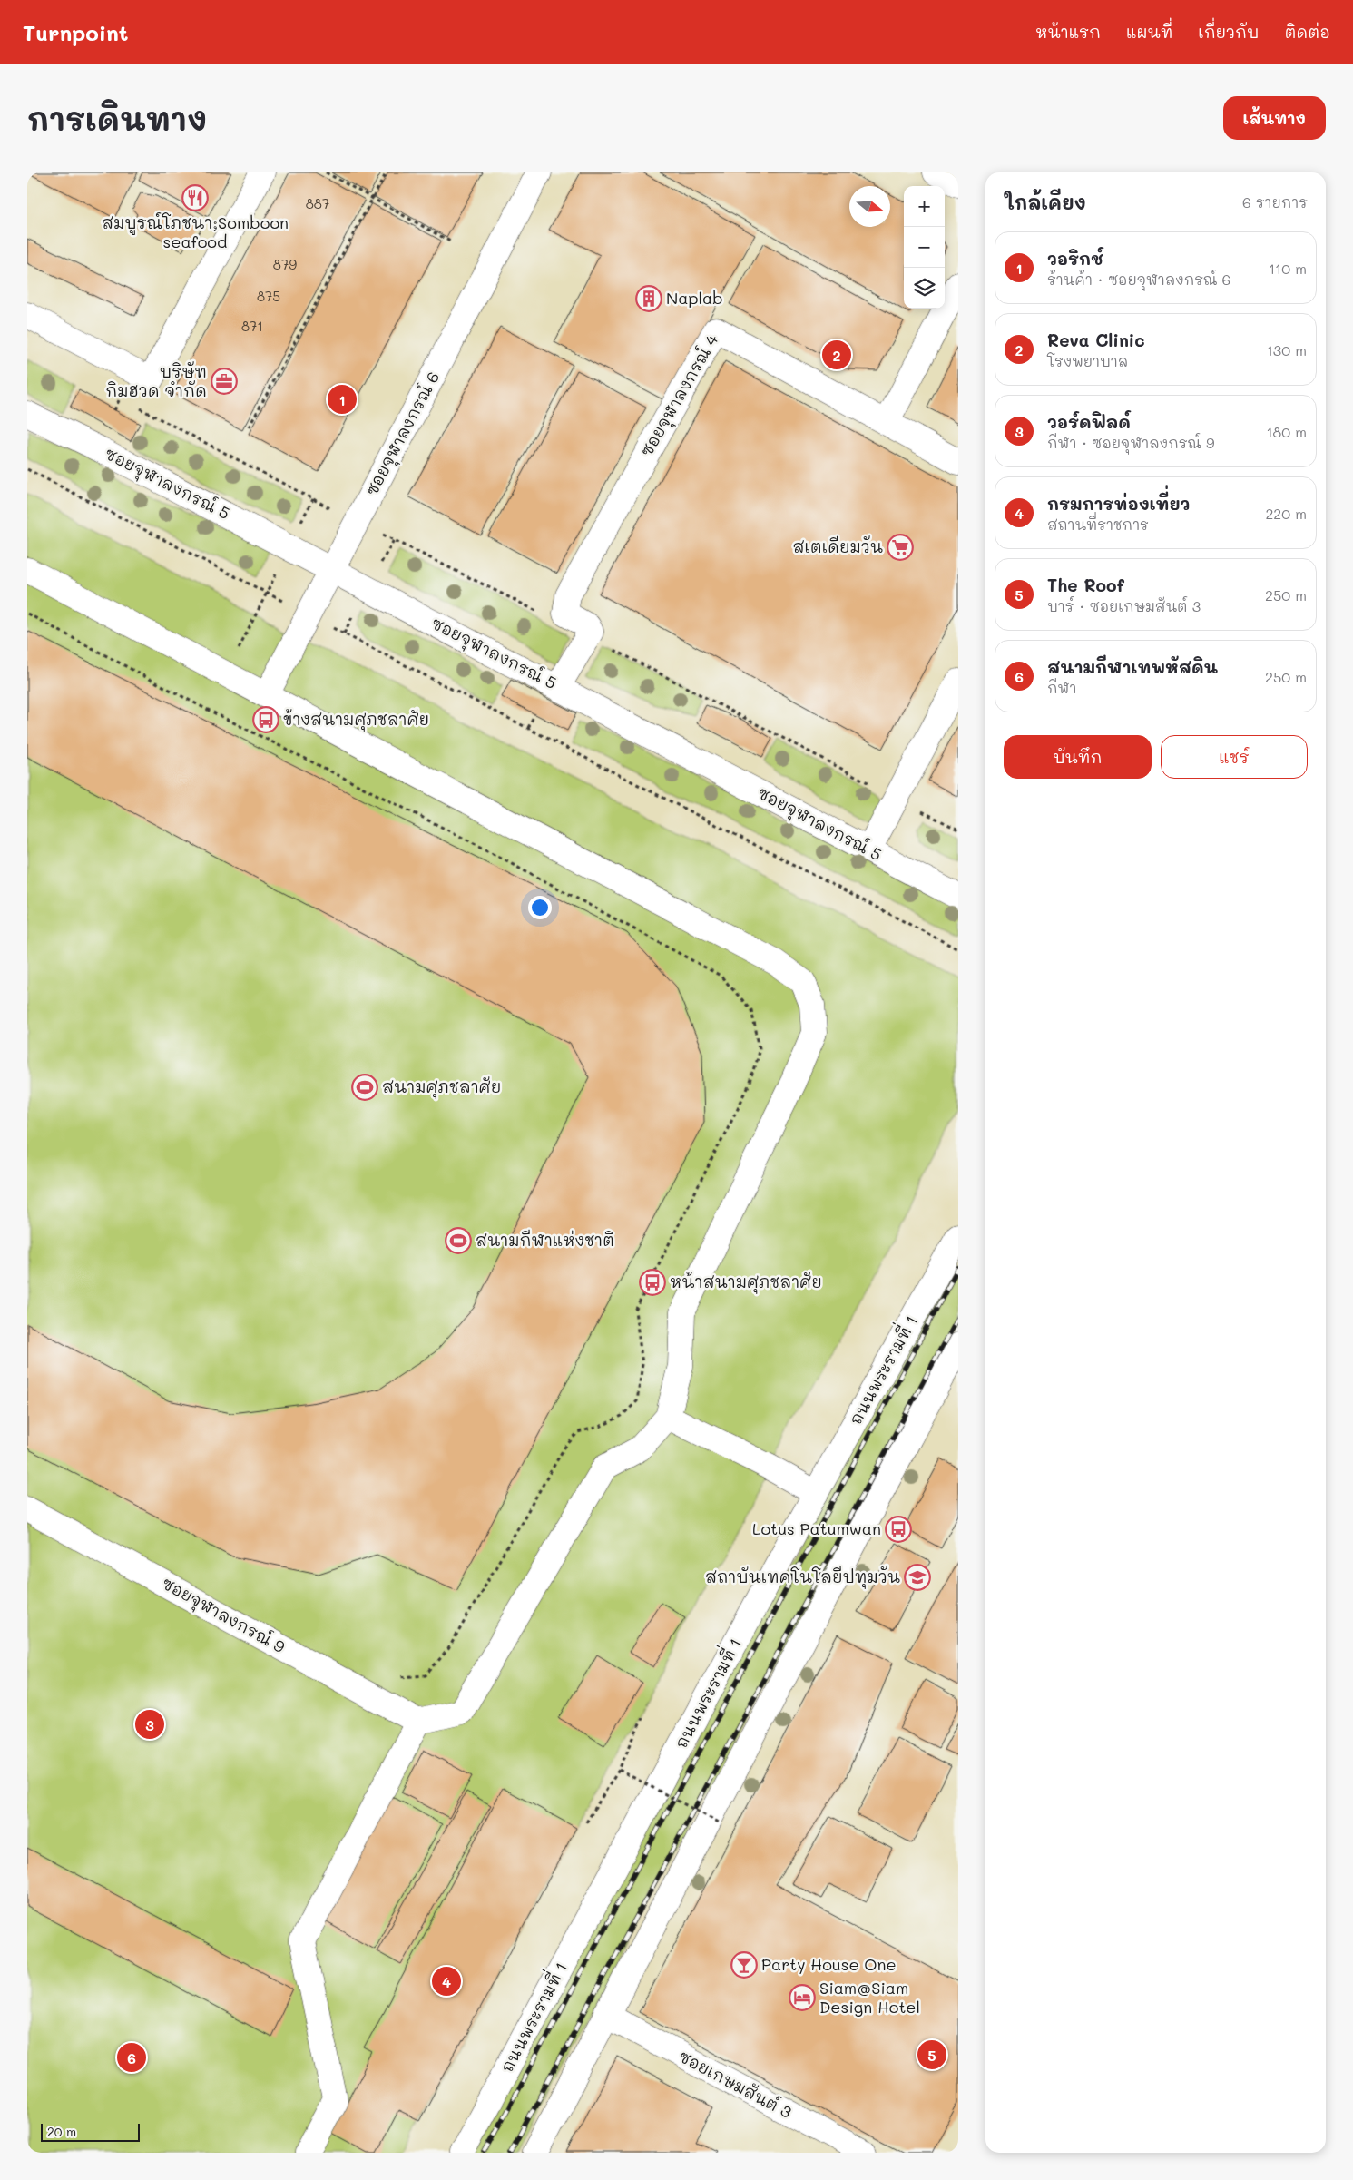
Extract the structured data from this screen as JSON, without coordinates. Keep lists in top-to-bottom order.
{
  "streets": {
    "street": [
      "ซอยจุฬาลงกรณ์ 4",
      "ซอยจุฬาลงกรณ์ 6",
      "ซอยจุฬาลงกรณ์ 5",
      "ถนนพระรามที่ 1",
      "ซอยจุฬาลงกรณ์ 9",
      "ซอยเกษมสันต์ 3"
    ]
  },
  "crossings": [
    ["ซอยจุฬาลงกรณ์ 6", "ซอยจุฬาลงกรณ์ 5"]
  ],
  "places": {
    "restaurant": ["สมบูรณ์โภชนา;Somboon seafood"],
    "building": ["Naplab"],
    "office": ["บริษัท กิมฮวด จำกัด"],
    "supermarket": ["สเตเดียมวัน"],
    "bus stop": ["ข้างสนามศุภชลาศัย", "หน้าสนามศุภชลาศัย", "Lotus Patumwan"],
    "sports": ["สนามศุภชลาศัย", "สนามกีฬาแห่งชาติ"],
    "school or university": ["สถาบันเทคโนโลยีปทุมวัน"],
    "bar": ["Party House One"],
    "hotel": ["Siam@Siam Design Hotel"]
  },
  "house_numbers": [
    "887",
    "879",
    "875",
    "871"
  ],
  "scale_bar": "20 m",
  "north": "right",
  "page": {
    "header": "Turnpoint",
    "nav": [
      "หน้าแรก",
      "แผนที่",
      "เกี่ยวกับ",
      "ติดต่อ"
    ],
    "buttons": [
      "เส้นทาง",
      ["บันทึก", "แชร์"]
    ],
    "title": "การเดินทาง",
    "heading": ["ใกล้เคียง", "6 รายการ"],
    "map_buttons": ["+", "−"],
    "list": [
      {
        "mark": "1",
        "name": "วอริกช์",
        "note": "ร้านค้า · ซอยจุฬาลงกรณ์ 6",
        "value": "110 m"
      },
      {
        "mark": "2",
        "name": "Reva Clinic",
        "note": "โรงพยาบาล",
        "value": "130 m"
      },
      {
        "mark": "3",
        "name": "วอร์ดฟิลด์",
        "note": "กีฬา · ซอยจุฬาลงกรณ์ 9",
        "value": "180 m"
      },
      {
        "mark": "4",
        "name": "กรมการท่องเที่ยว",
        "note": "สถานที่ราชการ",
        "value": "220 m"
      },
      {
        "mark": "5",
        "name": "The Roof",
        "note": "บาร์ · ซอยเกษมสันต์ 3",
        "value": "250 m"
      },
      {
        "mark": "6",
        "name": "สนามกีฬาเทพหัสดิน",
        "note": "กีฬา",
        "value": "250 m"
      }
    ],
    "pins": [
      "2",
      "1",
      "3",
      "4",
      "5",
      "6"
    ],
    "scale": "20 m"
  }
}
